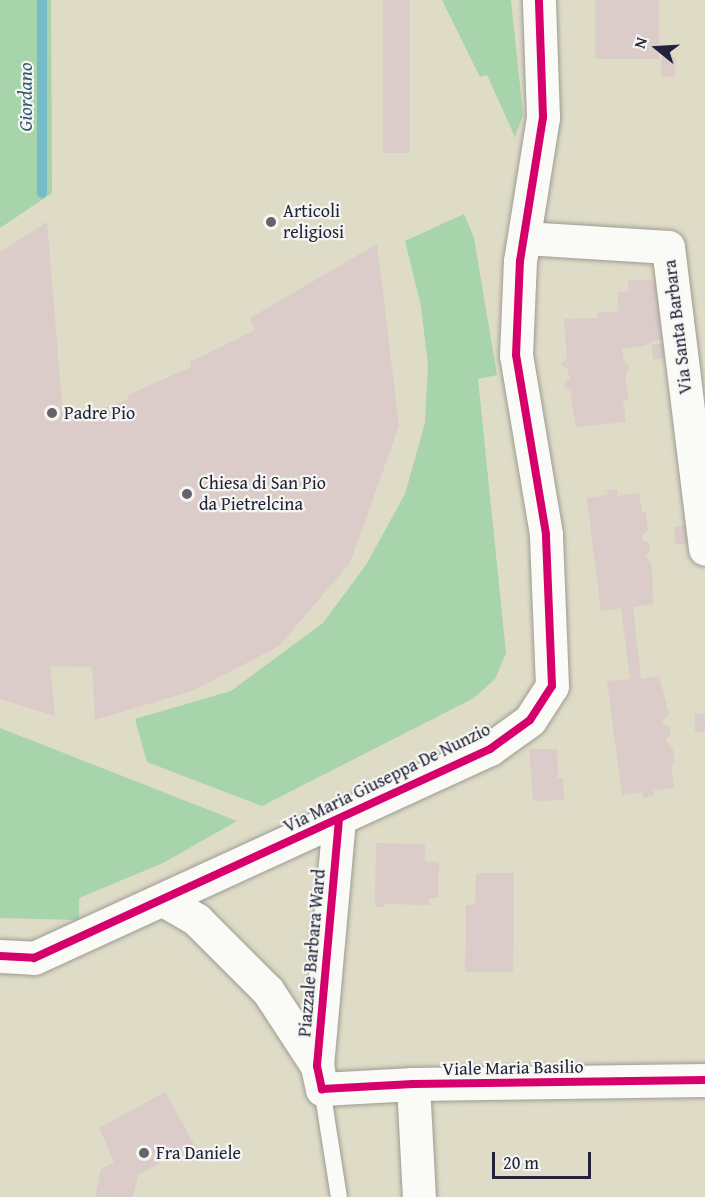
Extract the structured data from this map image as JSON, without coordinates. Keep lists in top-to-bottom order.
{
  "streets": {
    "street": [
      "Via Santa Barbara",
      "Via Maria Giuseppa De Nunzio",
      "Piazzale Barbara Ward",
      "Viale Maria Basilio"
    ]
  },
  "crossings": [
    ["Via Santa Barbara", "Via Maria Giuseppa De Nunzio"],
    ["Via Maria Giuseppa De Nunzio", "Piazzale Barbara Ward"],
    ["Piazzale Barbara Ward", "Viale Maria Basilio"]
  ],
  "water": ["Giordano"],
  "places": [
    "Articoli religiosi",
    "Padre Pio",
    "Chiesa di San Pio da Pietrelcina",
    "Fra Daniele"
  ],
  "scale_bar": "20 m",
  "north": "left"
}
